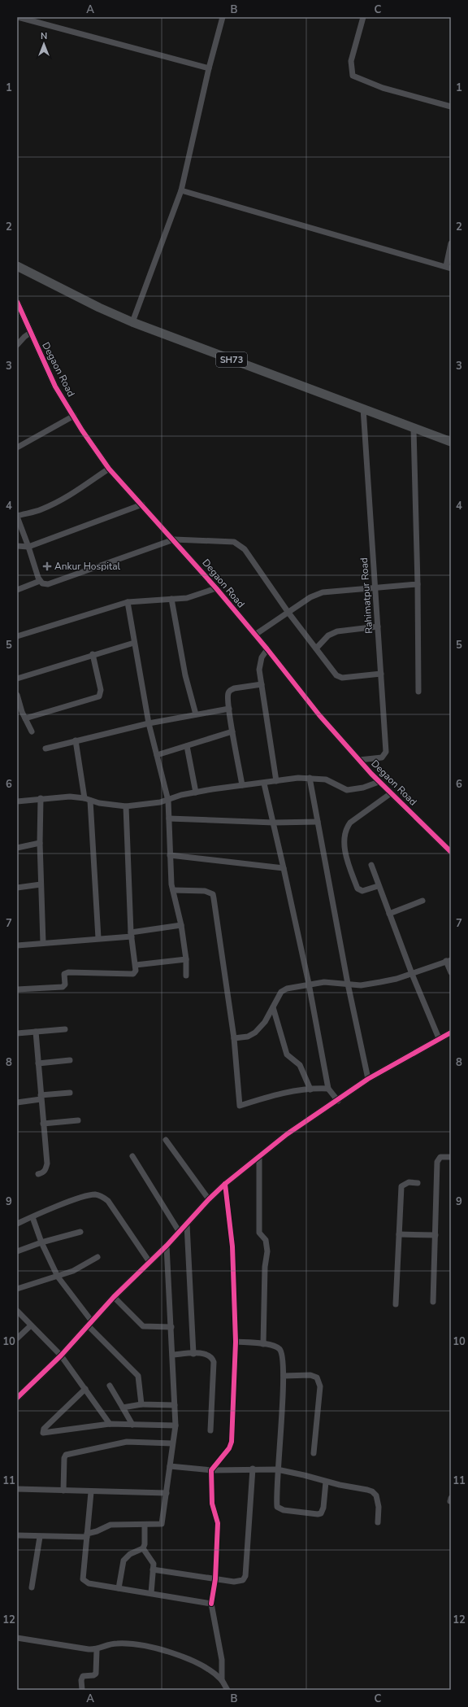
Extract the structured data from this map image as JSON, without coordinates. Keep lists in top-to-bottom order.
{
  "streets": {
    "main road": ["SH73"],
    "street": ["Degaon Road", "Rahimatpur Road"]
  },
  "crossings": [
    ["SH73", "Rahimatpur Road"],
    ["Degaon Road", "Rahimatpur Road"]
  ],
  "places": {
    "health": ["Ankur Hospital"]
  },
  "north": "top",
  "grid": {
    "columns": ["A", "B", "C"],
    "rows": [
      "1",
      "2",
      "3",
      "4",
      "5",
      "6",
      "7",
      "8",
      "9",
      "10",
      "11",
      "12"
    ]
  }
}
